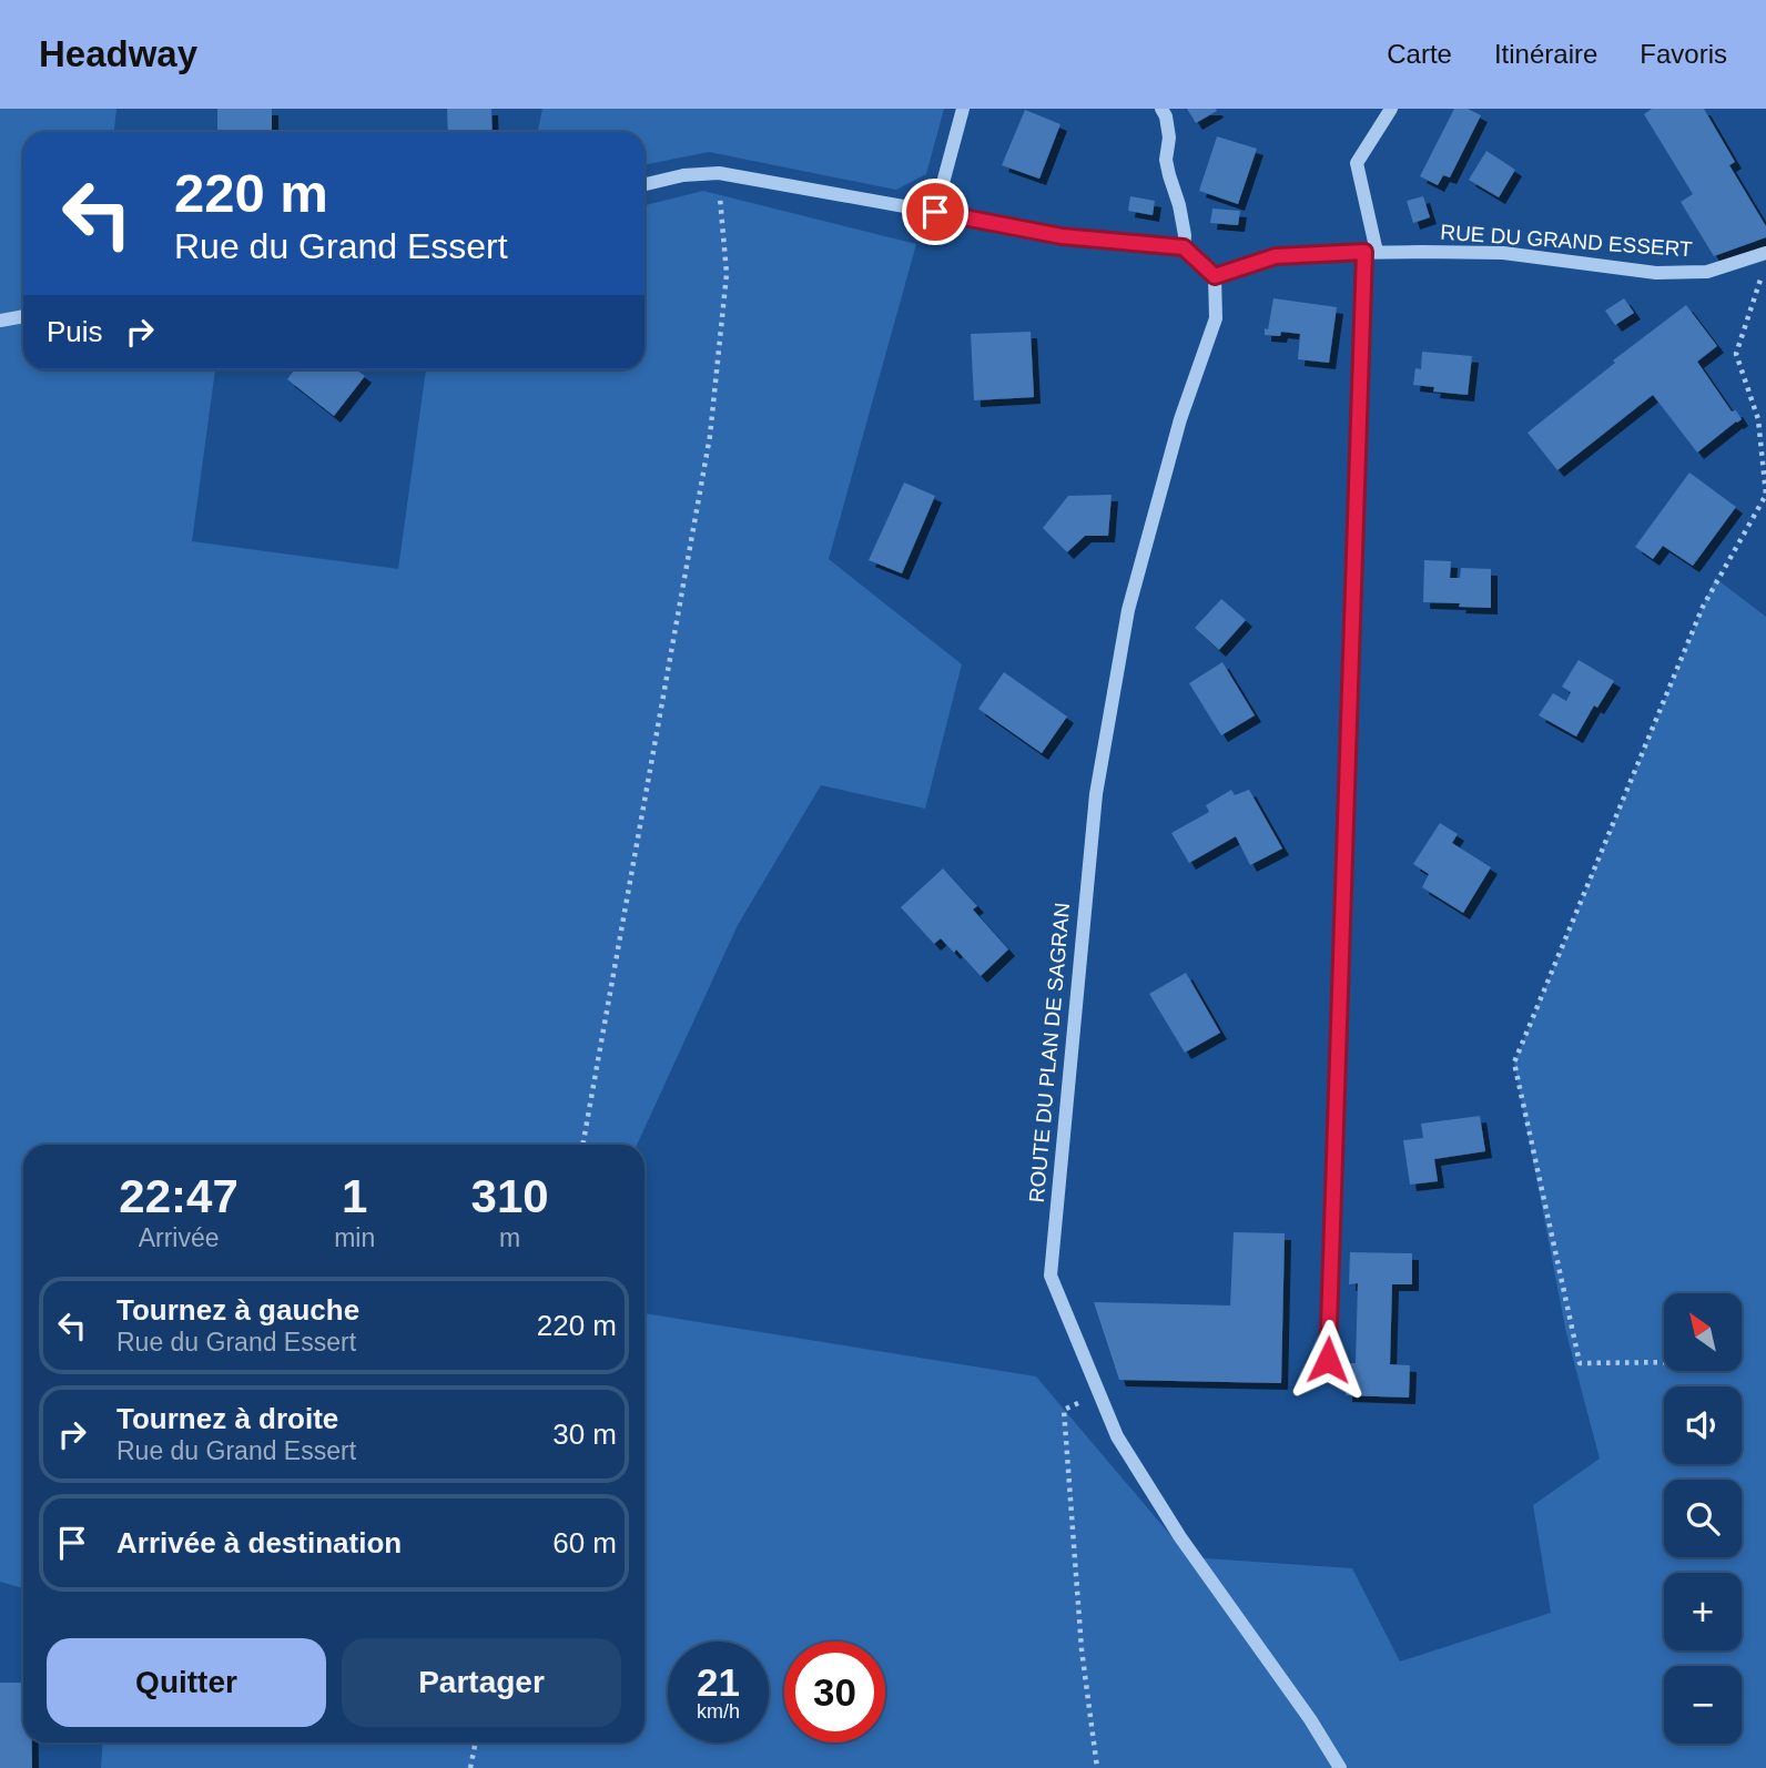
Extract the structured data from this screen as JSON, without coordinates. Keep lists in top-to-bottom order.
{
  "streets": {
    "street": ["RUE DU GRAND ESSERT", "ROUTE DU PLAN DE SAGRAN"]
  },
  "crossings": [
    ["RUE DU GRAND ESSERT", "ROUTE DU PLAN DE SAGRAN"]
  ],
  "north": "top left",
  "page": {
    "header": "Headway",
    "nav": ["Carte", "Itinéraire", "Favoris"],
    "turn": ["220 m", "Rue du Grand Essert"],
    "then": "Puis",
    "eta": [
      "22:47",
      "Arrivée",
      "1",
      "min",
      "310",
      "m"
    ],
    "list": [
      {
        "name": "Tournez à gauche",
        "note": "Rue du Grand Essert",
        "value": "220 m"
      },
      {
        "name": "Tournez à droite",
        "note": "Rue du Grand Essert",
        "value": "30 m"
      },
      {
        "name": "Arrivée à destination",
        "value": "60 m"
      }
    ],
    "map_buttons": ["+", "−"],
    "buttons": ["Quitter", "Partager"],
    "speed": "21 km/h",
    "limit": "30"
  }
}
